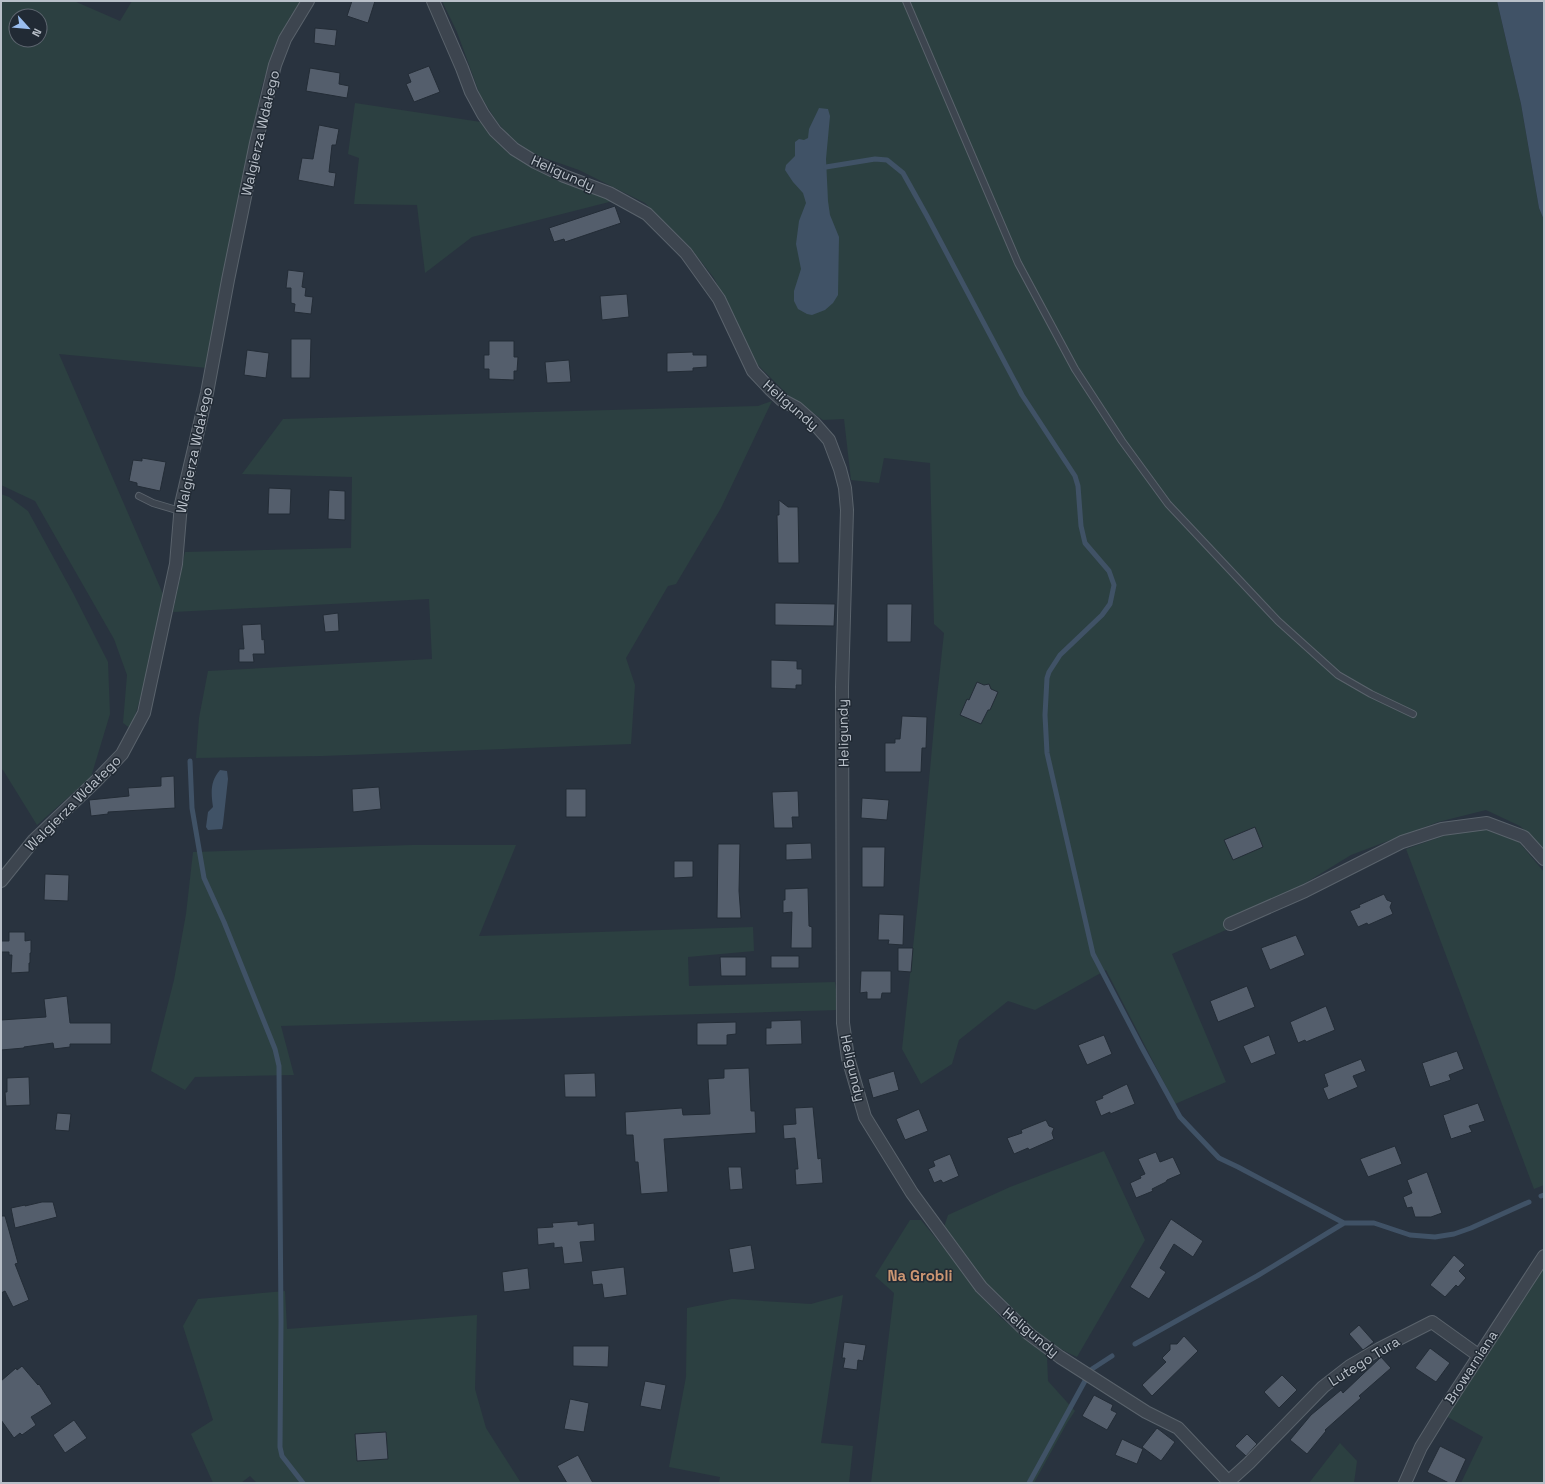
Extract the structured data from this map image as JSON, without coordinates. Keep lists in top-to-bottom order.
{
  "streets": {
    "street": [
      "Walgierza Wdałego",
      "Heligundy",
      "Lutego Tura",
      "Browarniana"
    ]
  },
  "crossings": [
    ["Heligundy", "Lutego Tura"],
    ["Lutego Tura", "Browarniana"]
  ],
  "districts": ["Na Grobli"],
  "north": "bottom right"
}
